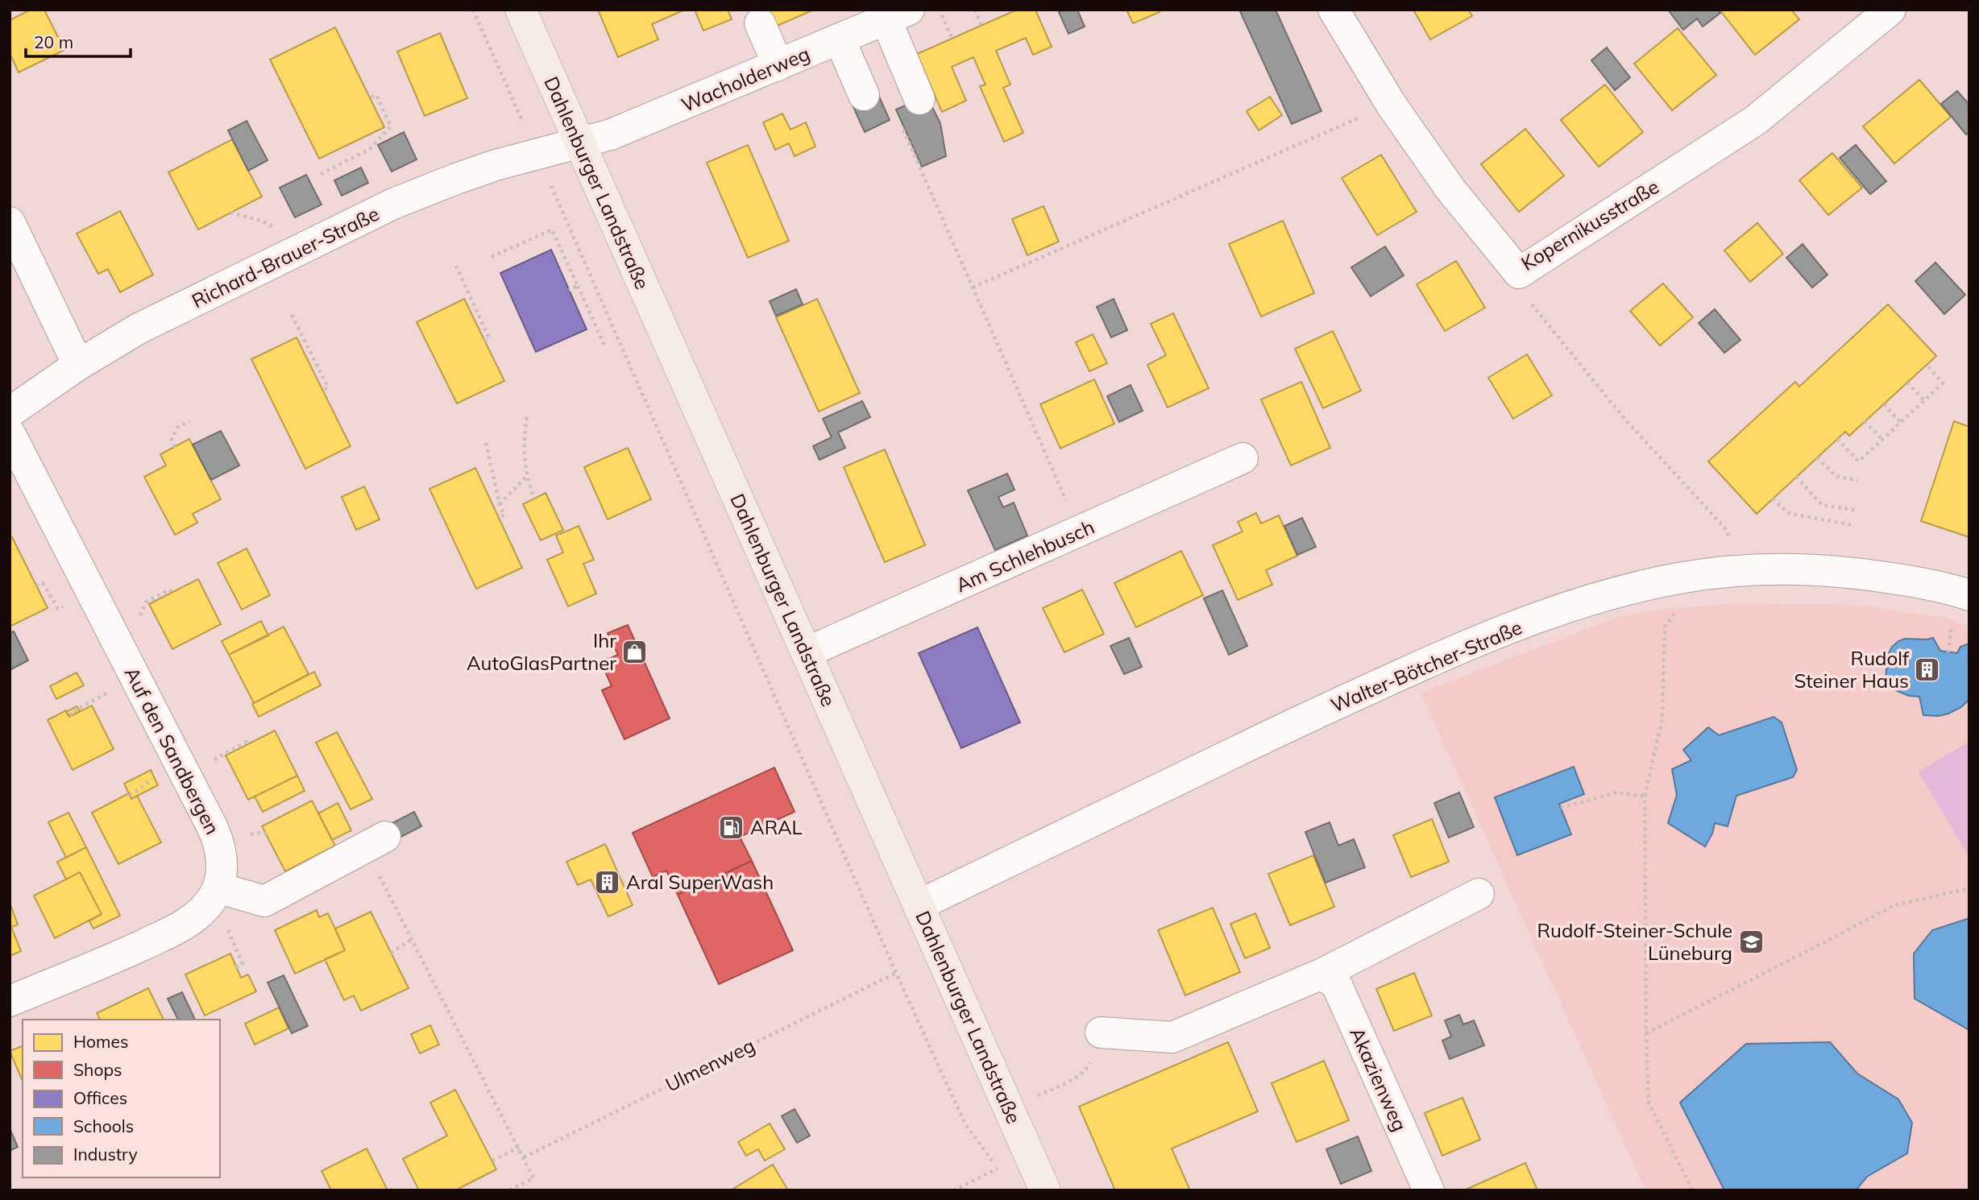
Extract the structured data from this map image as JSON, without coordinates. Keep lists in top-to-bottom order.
{
  "streets": {
    "main road": ["Dahlenburger Landstraße"],
    "street": [
      "Wacholderweg",
      "Kopernikusstraße",
      "Richard-Brauer-Straße",
      "Am Schlehbusch",
      "Walter-Bötcher-Straße",
      "Auf den Sandbergen",
      "Akazienweg"
    ],
    "path": ["Ulmenweg"]
  },
  "crossings": [
    ["Wacholderweg", "Dahlenburger Landstraße"],
    ["Wacholderweg", "Richard-Brauer-Straße"],
    ["Dahlenburger Landstraße", "Richard-Brauer-Straße"],
    ["Dahlenburger Landstraße", "Am Schlehbusch"],
    ["Dahlenburger Landstraße", "Walter-Bötcher-Straße"]
  ],
  "places": {
    "shop": ["Ihr AutoGlasPartner"],
    "building": ["Rudolf Steiner Haus", "Aral SuperWash"],
    "fuel station": ["ARAL"],
    "school or university": ["Rudolf-Steiner-Schule Lüneburg"]
  },
  "legend": [
    "Homes",
    "Shops",
    "Offices",
    "Schools",
    "Industry"
  ],
  "scale_bar": "20 m"
}
